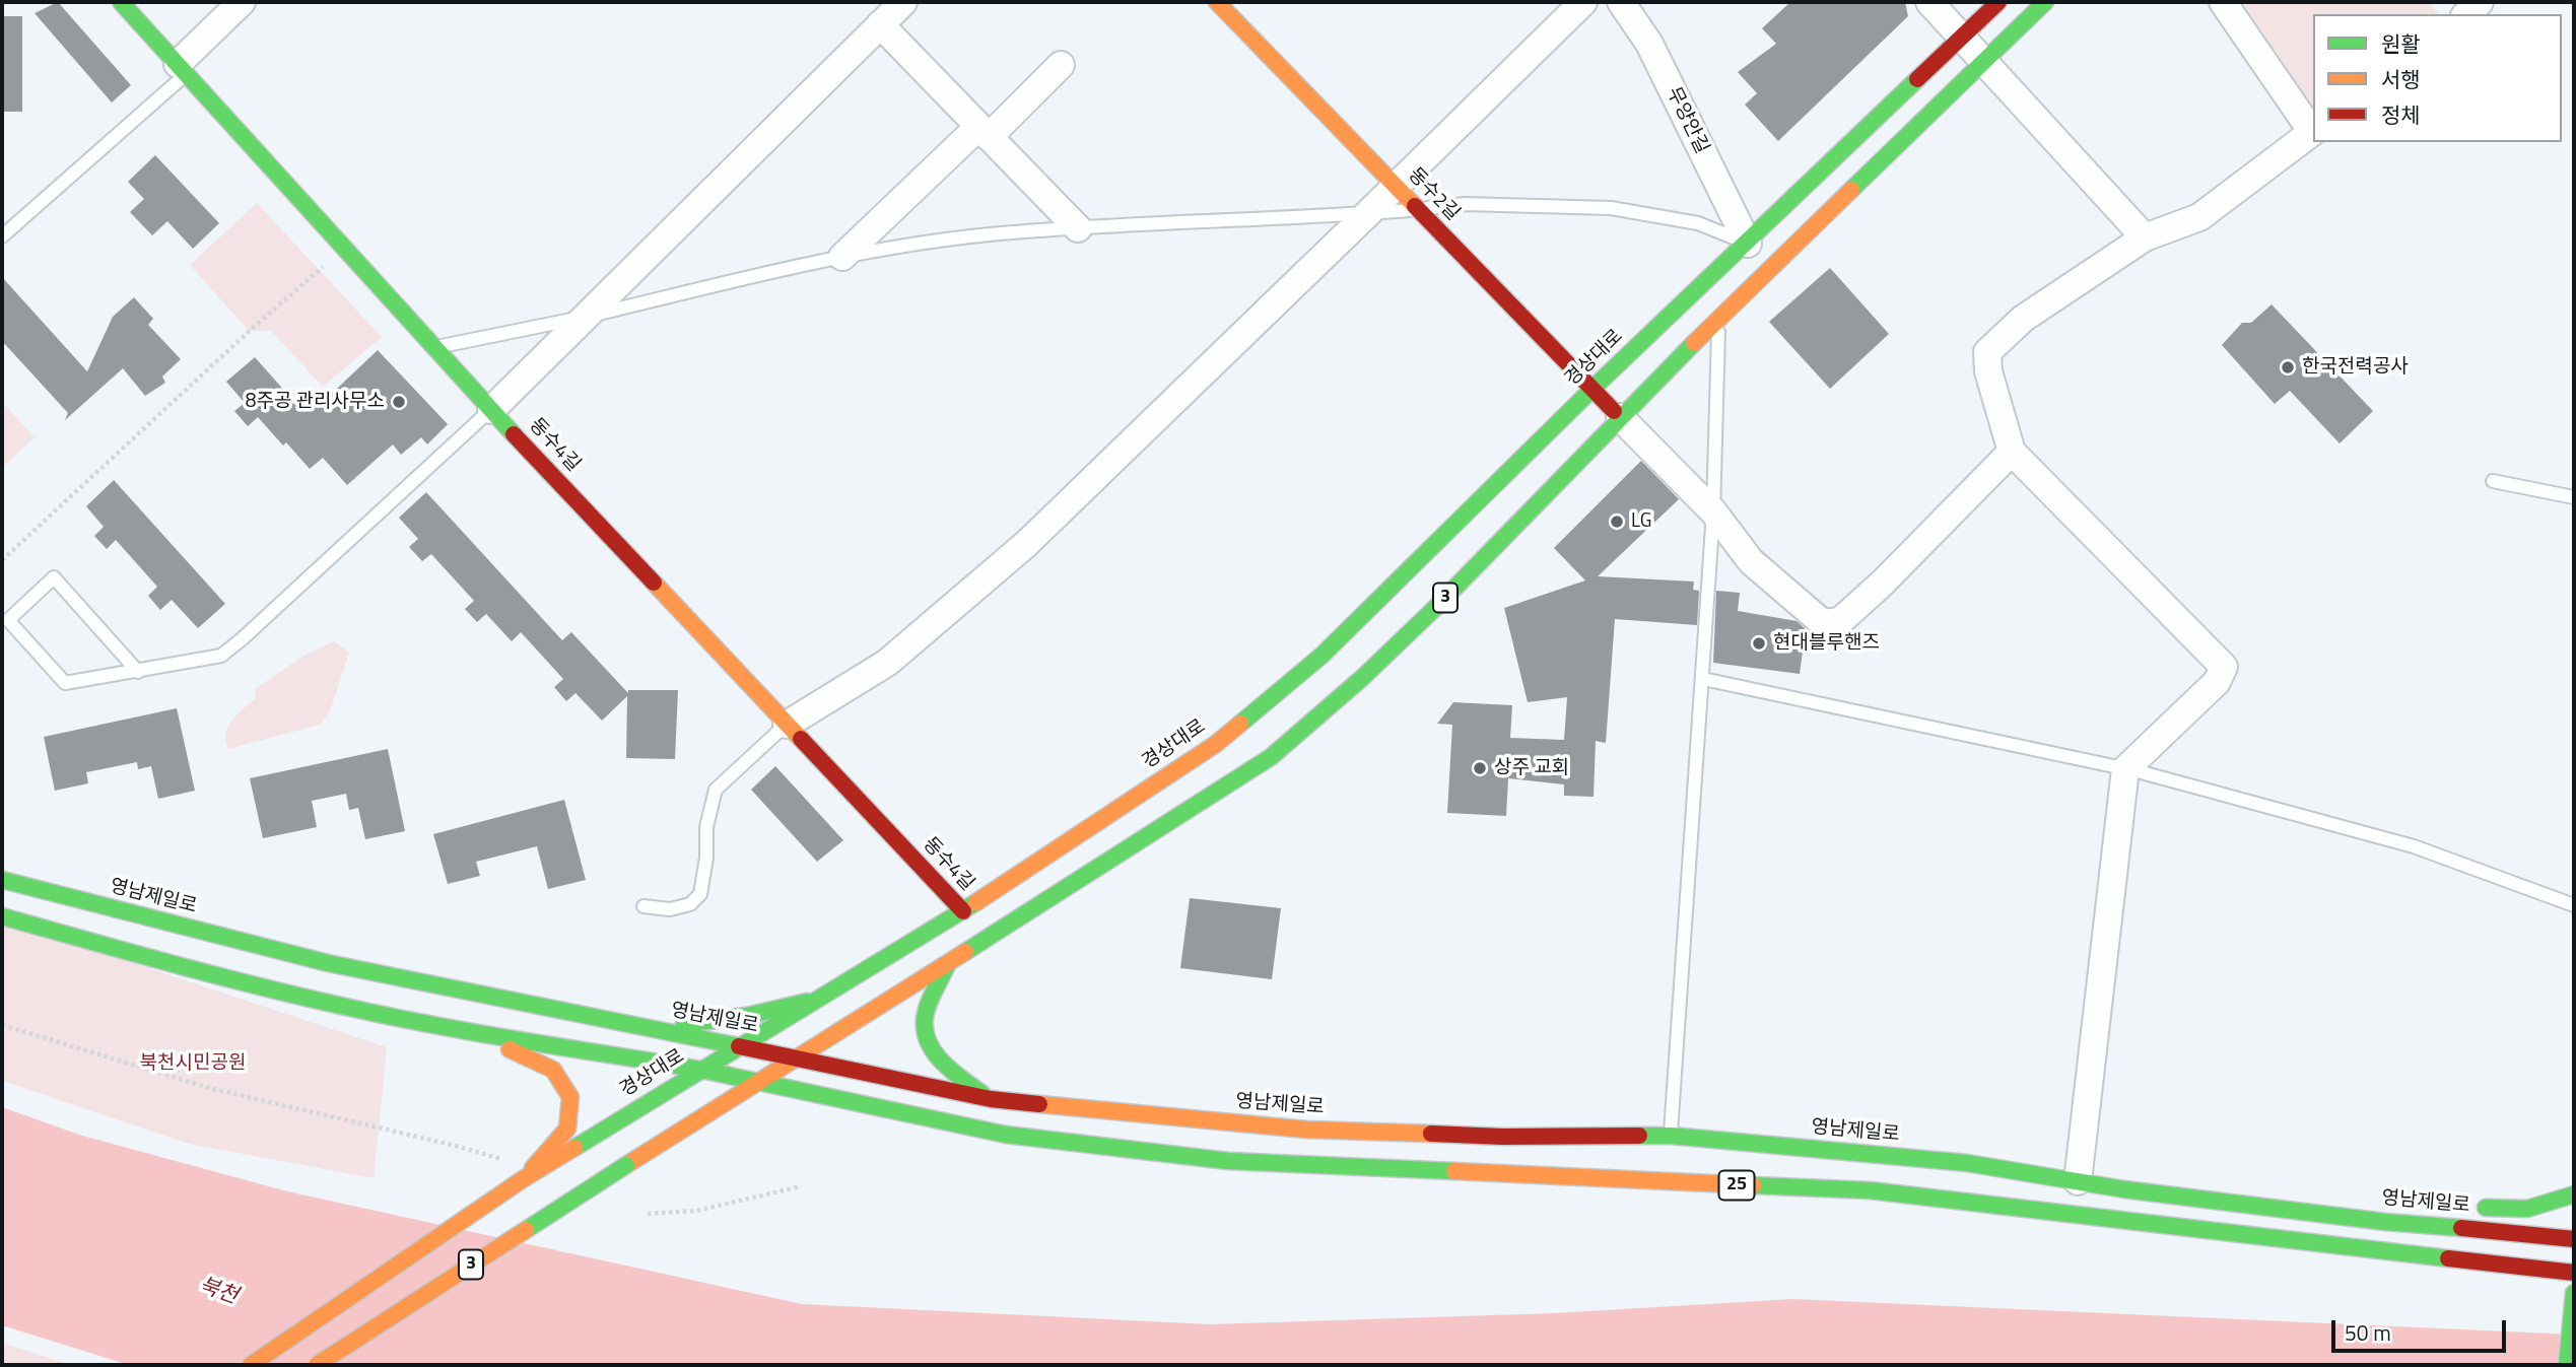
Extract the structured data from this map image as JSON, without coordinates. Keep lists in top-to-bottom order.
{
  "streets": {
    "main road": [
      "동수2길",
      "경상대로",
      "동수4길",
      "3",
      "영남제일로",
      "25"
    ],
    "street": ["무양안길"]
  },
  "crossings": [
    ["무양안길", "경상대로"],
    ["동수2길", "경상대로"],
    ["동수2길", "3"],
    ["경상대로", "동수4길"],
    ["경상대로", "영남제일로"],
    ["3", "영남제일로"],
    ["3", "25"]
  ],
  "water": ["북천"],
  "parks": ["북천시민공원"],
  "places": [
    "한국전력공사",
    "8주공 관리사무소",
    "LG",
    "현대블루핸즈",
    "상주 교회"
  ],
  "legend": ["원활", "서행", "정체"],
  "scale_bar": "50 m"
}
